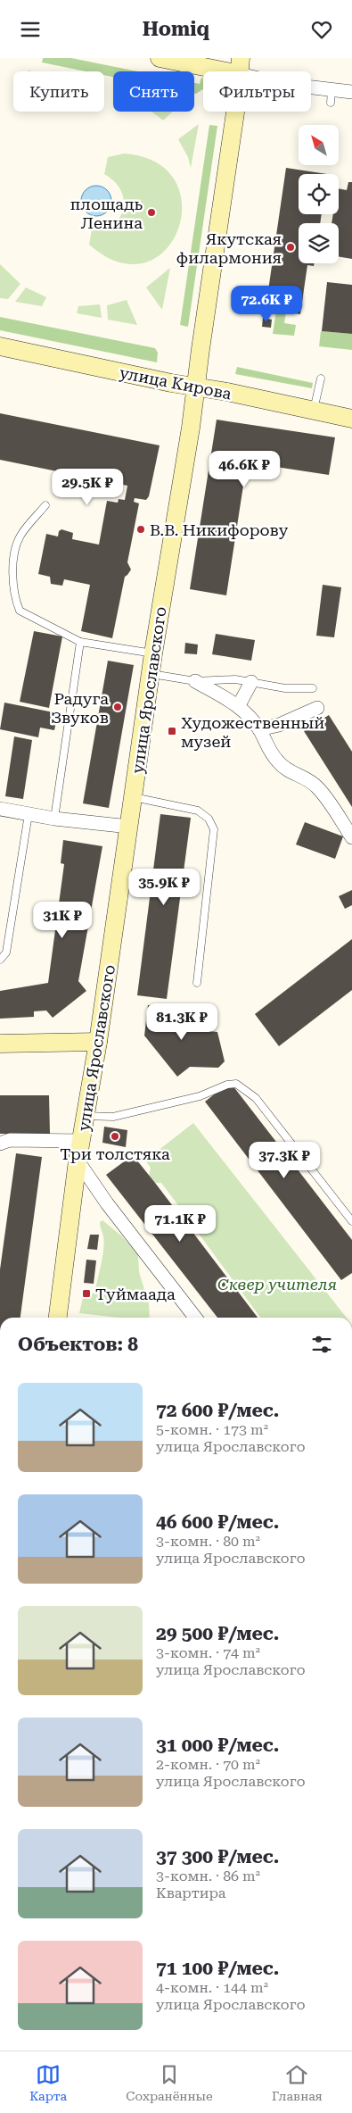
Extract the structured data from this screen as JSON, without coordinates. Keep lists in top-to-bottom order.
{
  "streets": {
    "street": ["улица Кирова", "улица Ярославского"]
  },
  "crossings": [
    ["улица Кирова", "улица Ярославского"]
  ],
  "parks": ["Сквер учителя"],
  "places": {
    "other": [
      "площадь Ленина",
      "Якутская филармония",
      "В.В. Никифорову",
      "Радуга Звуков",
      "Три толстяка"
    ],
    "transit": ["Художественный музей", "Туймаада"]
  },
  "north": "top left",
  "page": {
    "header": "Homiq",
    "chip": ["Купить", "Снять", "Фильтры"],
    "price": [
      "72.6K ₽",
      "46.6K ₽",
      "29.5K ₽",
      "35.9K ₽",
      "31K ₽",
      "81.3K ₽",
      "37.3K ₽",
      "71.1K ₽"
    ],
    "heading": "Объектов: 8",
    "list": [
      {
        "name": "72 600 ₽/мес.",
        "note": "5-комн. · 173 m² · улица Ярославского"
      },
      {
        "name": "46 600 ₽/мес.",
        "note": "3-комн. · 80 m² · улица Ярославского"
      },
      {
        "name": "29 500 ₽/мес.",
        "note": "3-комн. · 74 m² · улица Ярославского"
      },
      {
        "name": "31 000 ₽/мес.",
        "note": "2-комн. · 70 m² · улица Ярославского"
      },
      {
        "name": "37 300 ₽/мес.",
        "note": "3-комн. · 86 m² · Квартира"
      },
      {
        "name": "71 100 ₽/мес.",
        "note": "4-комн. · 144 m² · улица Ярославского"
      }
    ],
    "tabs": ["Карта", "Сохранённые", "Главная"]
  }
}
